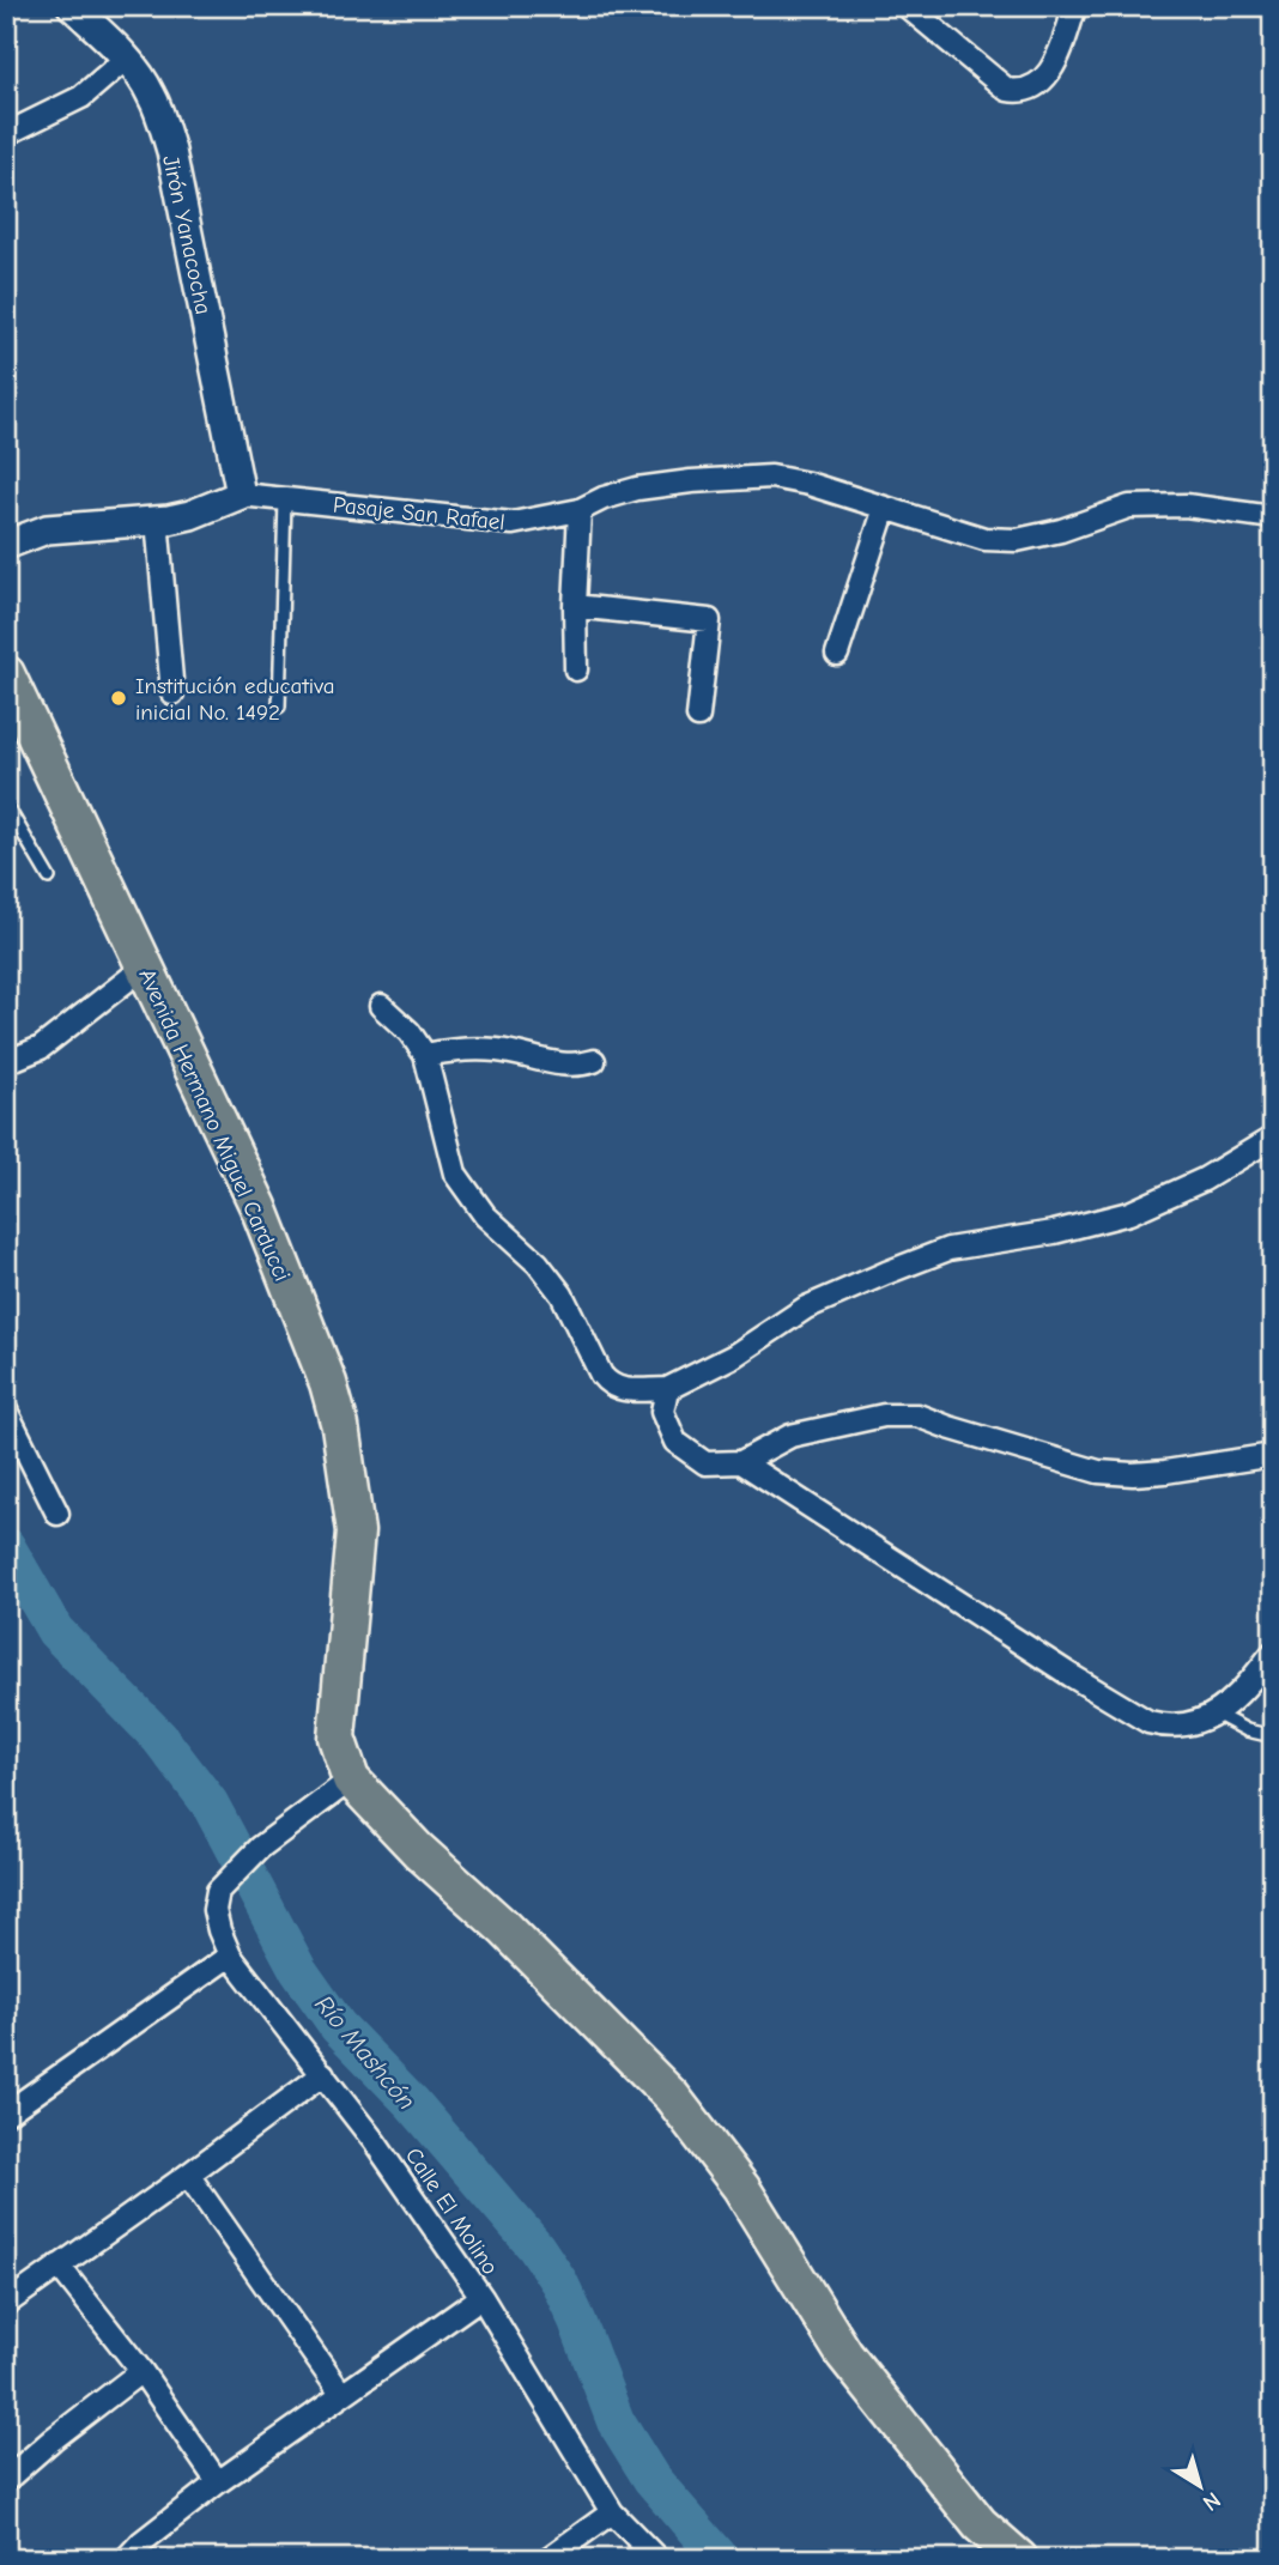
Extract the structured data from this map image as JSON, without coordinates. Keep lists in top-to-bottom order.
{
  "streets": {
    "highway": ["Avenida Hermano Miguel Carducci"],
    "street": ["Jirón Yanacocha", "Pasaje San Rafael", "Calle El Molino"]
  },
  "crossings": [
    ["Jirón Yanacocha", "Pasaje San Rafael"],
    ["Avenida Hermano Miguel Carducci", "Calle El Molino"]
  ],
  "water": ["Río Mashcón"],
  "places": ["Institución educativa inicial No. 1492"],
  "north": "bottom right"
}
